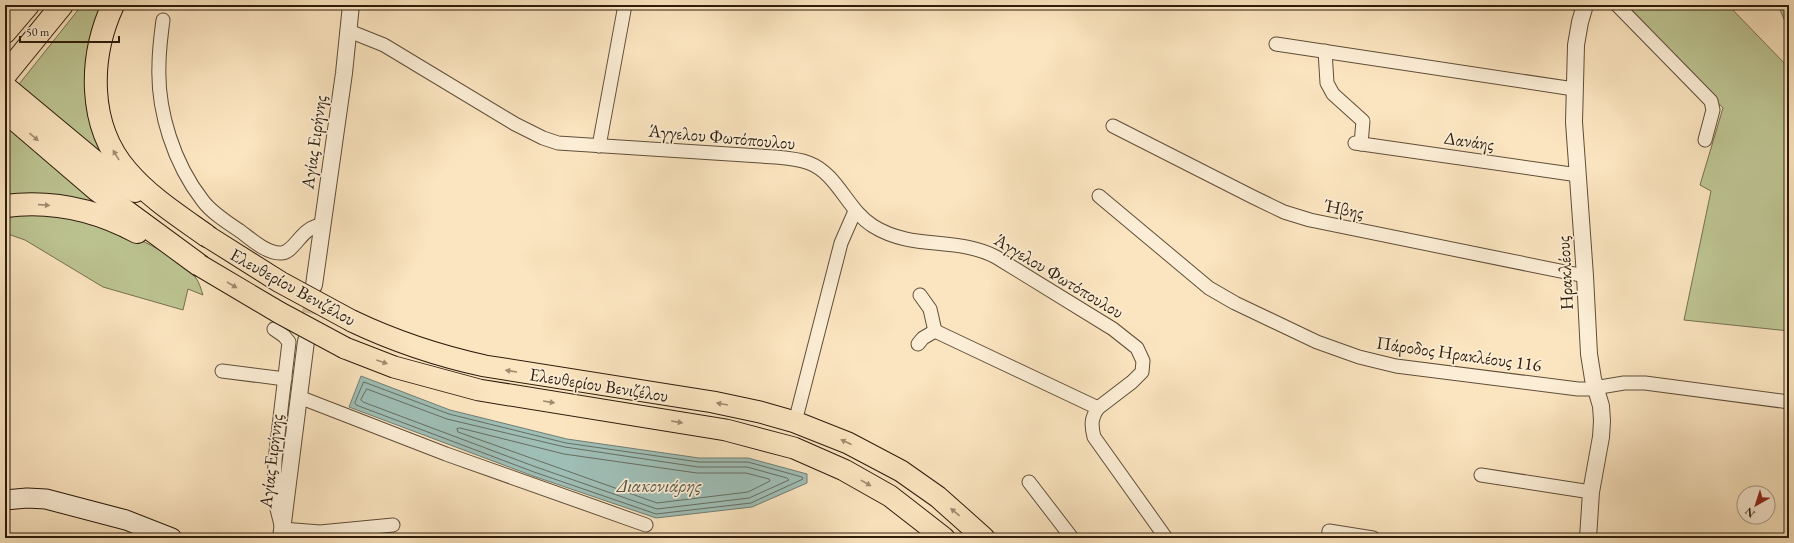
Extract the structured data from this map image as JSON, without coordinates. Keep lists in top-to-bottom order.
{
  "streets": {
    "main road": ["Ελευθερίου Βενιζέλου"],
    "street": [
      "Άγγελου Φωτόπουλου",
      "Δανάης",
      "Αγίας Ειρήνης",
      "Ήβης",
      "Ηρακλέους",
      "Πάροδος Ηρακλέους 116"
    ]
  },
  "crossings": [
    ["Άγγελου Φωτόπουλου", "Αγίας Ειρήνης"],
    ["Δανάης", "Ηρακλέους"],
    ["Ήβης", "Ηρακλέους"],
    ["Ηρακλέους", "Πάροδος Ηρακλέους 116"]
  ],
  "water": ["Διακονιάρης"],
  "scale_bar": "50 m",
  "north": "bottom left"
}
